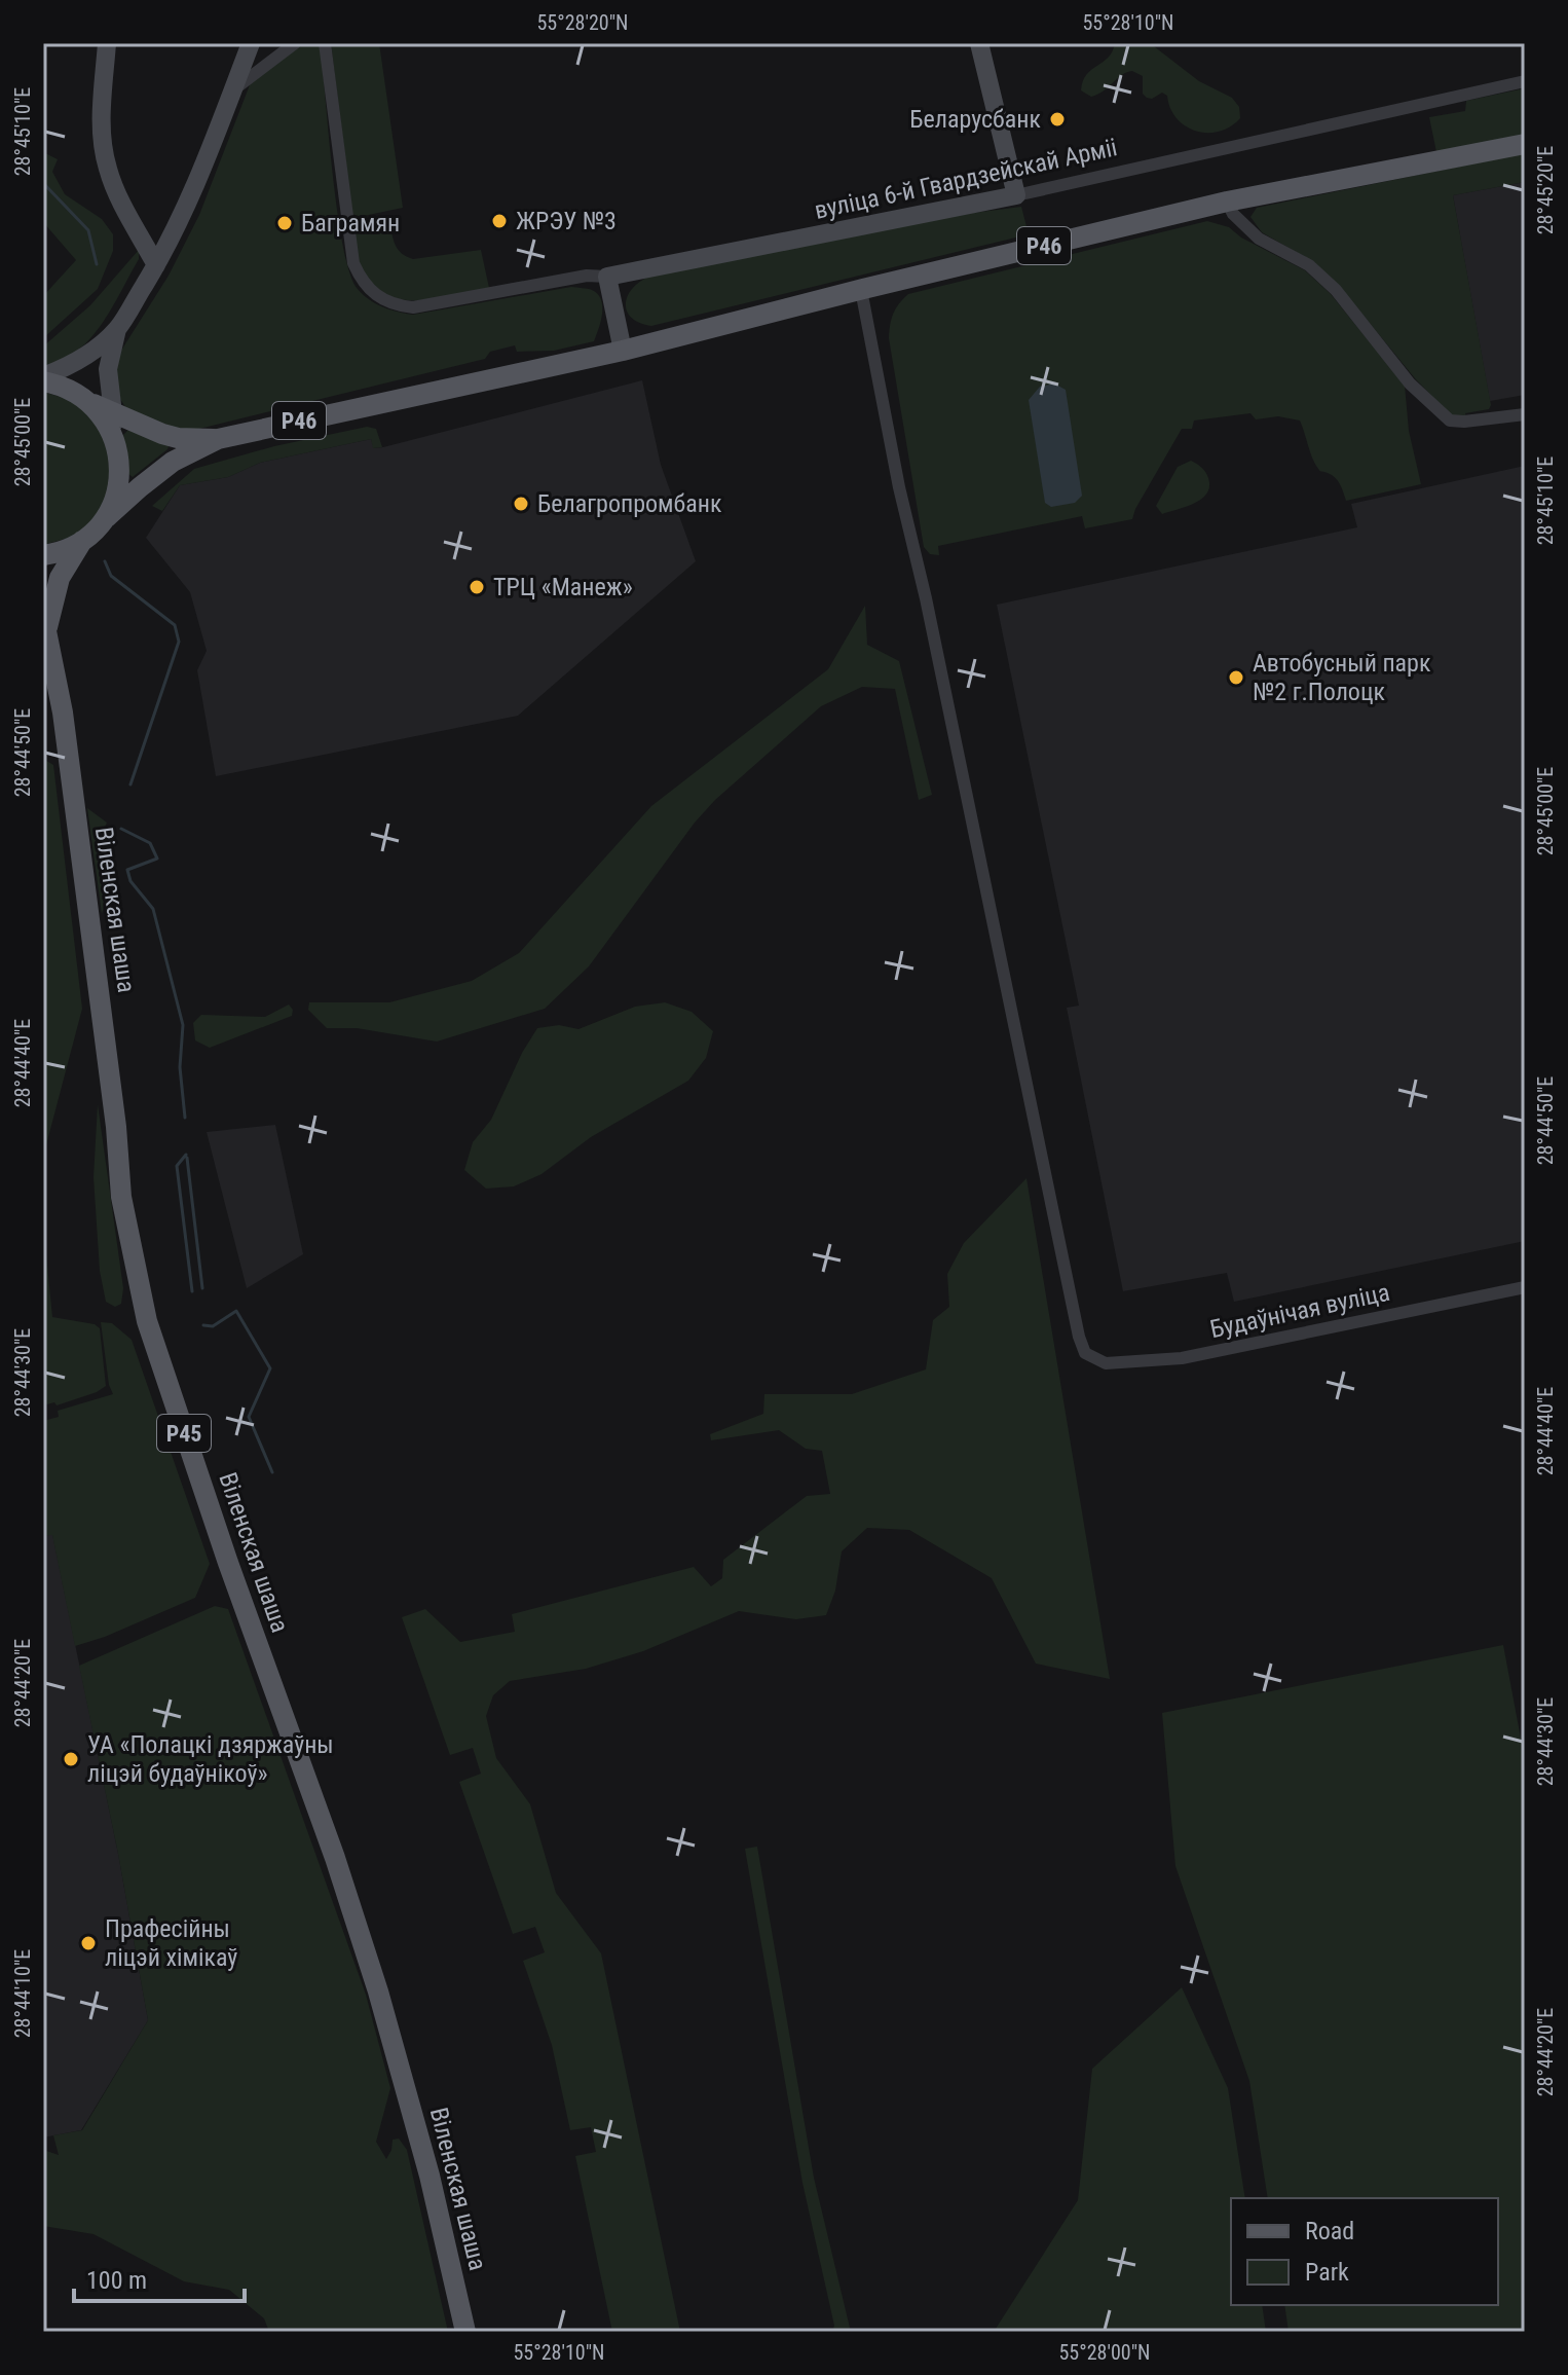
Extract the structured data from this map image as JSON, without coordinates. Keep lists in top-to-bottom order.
{
  "streets": {
    "main road": ["Р46", "Віленская шаша", "Р45"],
    "street": ["вуліца 6-й Гвардзейскай Арміі", "Будаўнічая вуліца"]
  },
  "crossings": [
    ["Р46", "Будаўнічая вуліца"],
    ["Р46", "Р45"],
    ["Віленская шаша", "Р45"]
  ],
  "places": [
    "Беларусбанк",
    "ЖРЭУ №3",
    "Баграмян",
    "Белагропромбанк",
    "ТРЦ «Манеж»",
    "Автобусный парк №2 г.Полоцк",
    "УА «Полацкі дзяржаўны ліцэй будаўнікоў»",
    "Прафесійны ліцэй хімікаў"
  ],
  "legend": ["Road", "Park"],
  "scale_bar": "100 m",
  "coordinates": [
    "55°28'20\"N",
    "55°28'10\"N",
    "28°45'10\"E",
    "28°45'20\"E",
    "28°45'00\"E",
    "28°44'50\"E",
    "28°44'40\"E",
    "28°44'30\"E",
    "28°44'20\"E",
    "28°44'10\"E",
    "55°28'00\"N"
  ]
}
